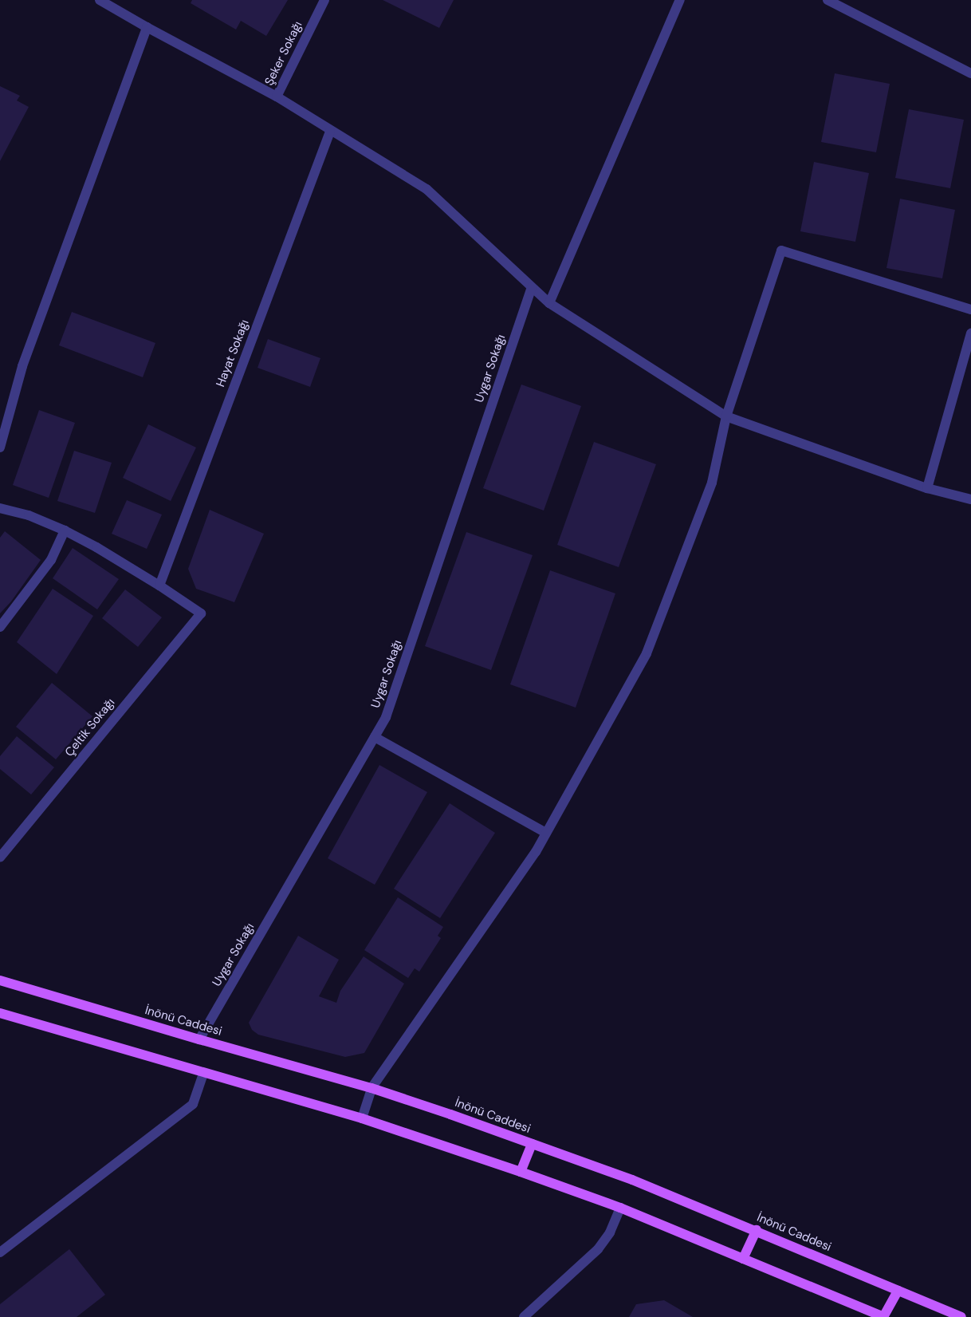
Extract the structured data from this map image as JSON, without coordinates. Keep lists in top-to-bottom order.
{
  "streets": {
    "main road": ["İnönü Caddesi"],
    "street": [
      "Şeker Sokağı",
      "Hayat Sokağı",
      "Uygar Sokağı",
      "Çeltik Sokağı"
    ]
  },
  "crossings": [
    ["Hayat Sokağı", "Çeltik Sokağı"],
    ["Uygar Sokağı", "İnönü Caddesi"]
  ]
}
